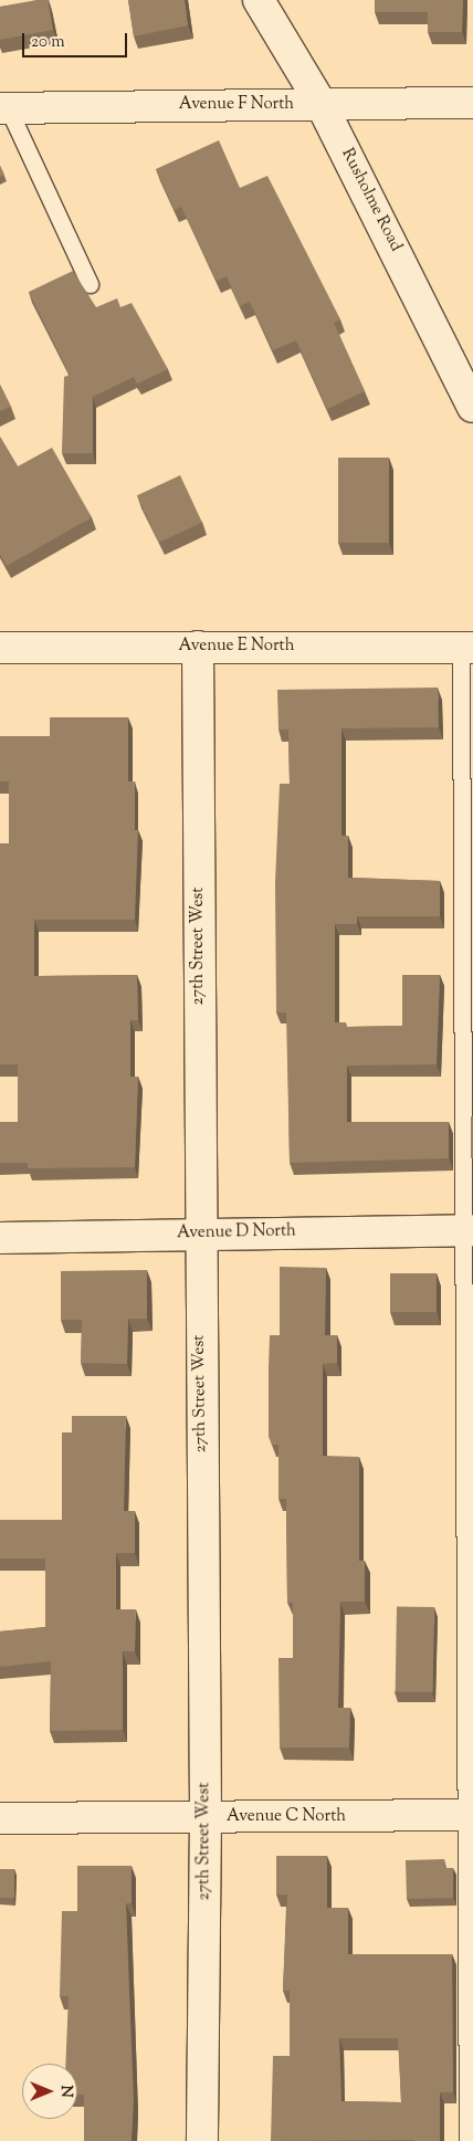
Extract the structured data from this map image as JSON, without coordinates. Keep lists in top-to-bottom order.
{
  "streets": {
    "street": [
      "Avenue F North",
      "Rusholme Road",
      "Avenue E North",
      "27th Street West",
      "Avenue D North",
      "Avenue C North"
    ]
  },
  "crossings": [
    ["Avenue F North", "Rusholme Road"],
    ["Avenue E North", "27th Street West"],
    ["27th Street West", "Avenue D North"],
    ["27th Street West", "Avenue C North"]
  ],
  "scale_bar": "20 m",
  "north": "right"
}
